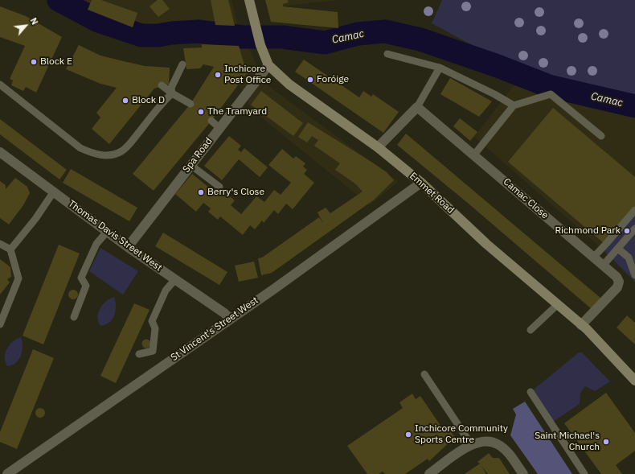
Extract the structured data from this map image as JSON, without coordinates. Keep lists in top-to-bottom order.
{
  "streets": {
    "main road": ["Emmet Road"],
    "street": [
      "Spa Road",
      "Camac Close",
      "Thomas Davis Street West",
      "St Vincent's Street West"
    ]
  },
  "crossings": [
    ["Spa Road", "Emmet Road"],
    ["Spa Road", "Thomas Davis Street West"],
    ["Emmet Road", "Camac Close"],
    ["Emmet Road", "St Vincent's Street West"],
    ["Thomas Davis Street West", "St Vincent's Street West"]
  ],
  "water": ["Camac"],
  "places": [
    "Block E",
    "Inchicore Post Office",
    "Foróige",
    "Block D",
    "The Tramyard",
    "Berry's Close",
    "Richmond Park",
    "Inchicore Community Sports Centre",
    "Saint Michael's Church"
  ],
  "north": "top right"
}
